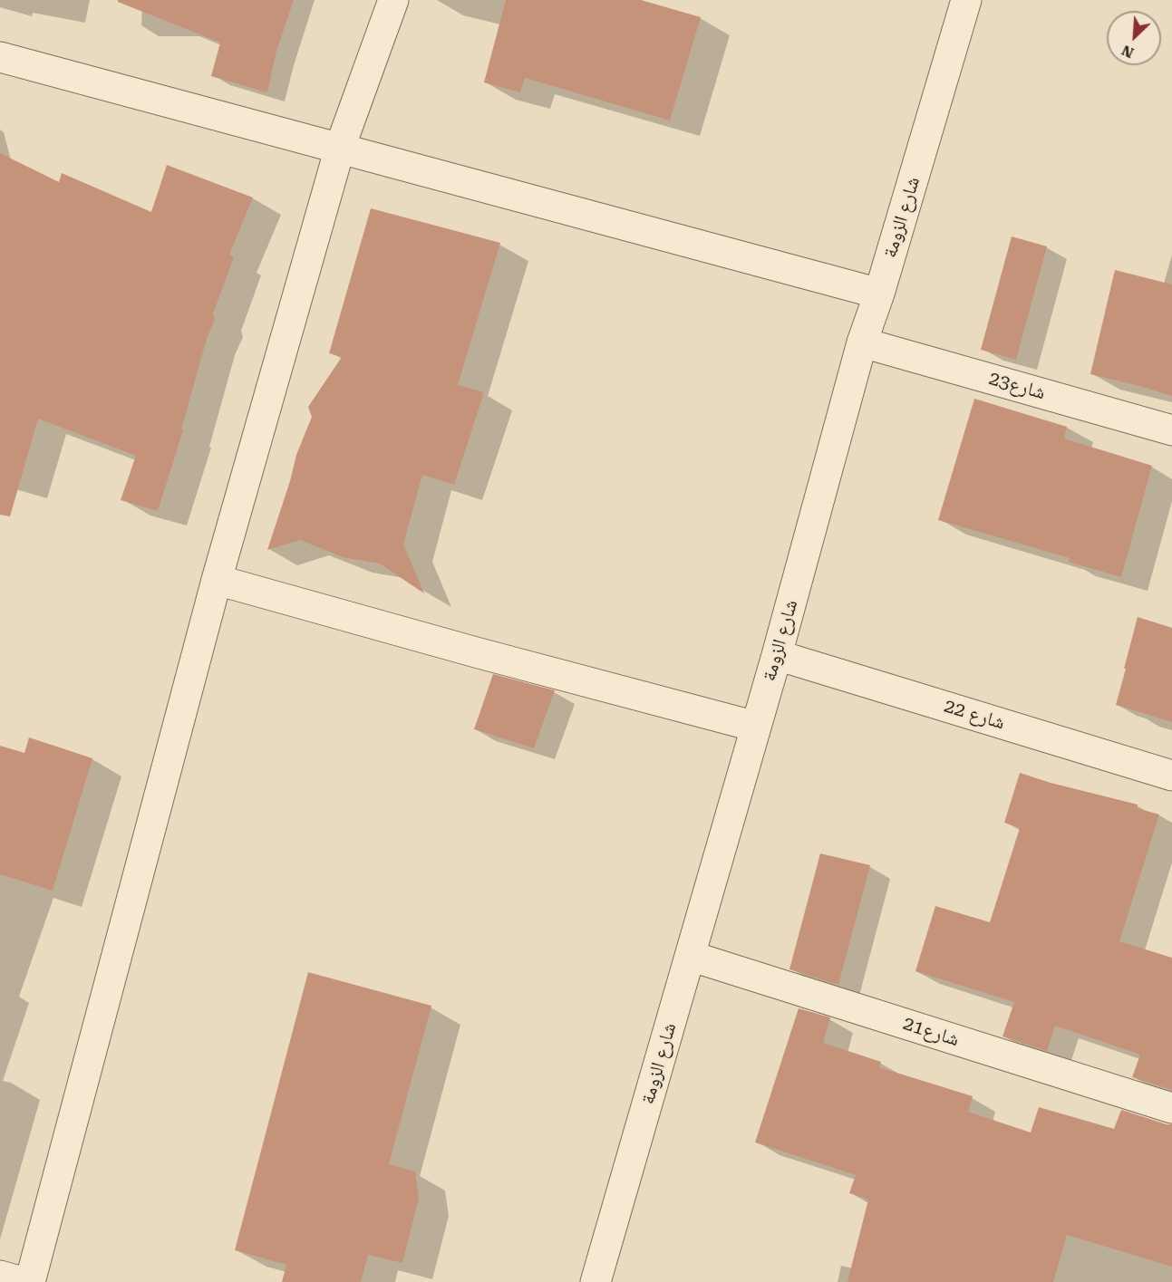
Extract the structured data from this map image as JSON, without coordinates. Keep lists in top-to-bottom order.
{
  "streets": {
    "street": [
      "شارع الزومة",
      "شارع23",
      "شارع 22",
      "شارع21"
    ]
  },
  "crossings": [
    ["شارع الزومة", "شارع23"],
    ["شارع الزومة", "شارع 22"],
    ["شارع الزومة", "شارع21"]
  ],
  "north": "bottom left"
}
